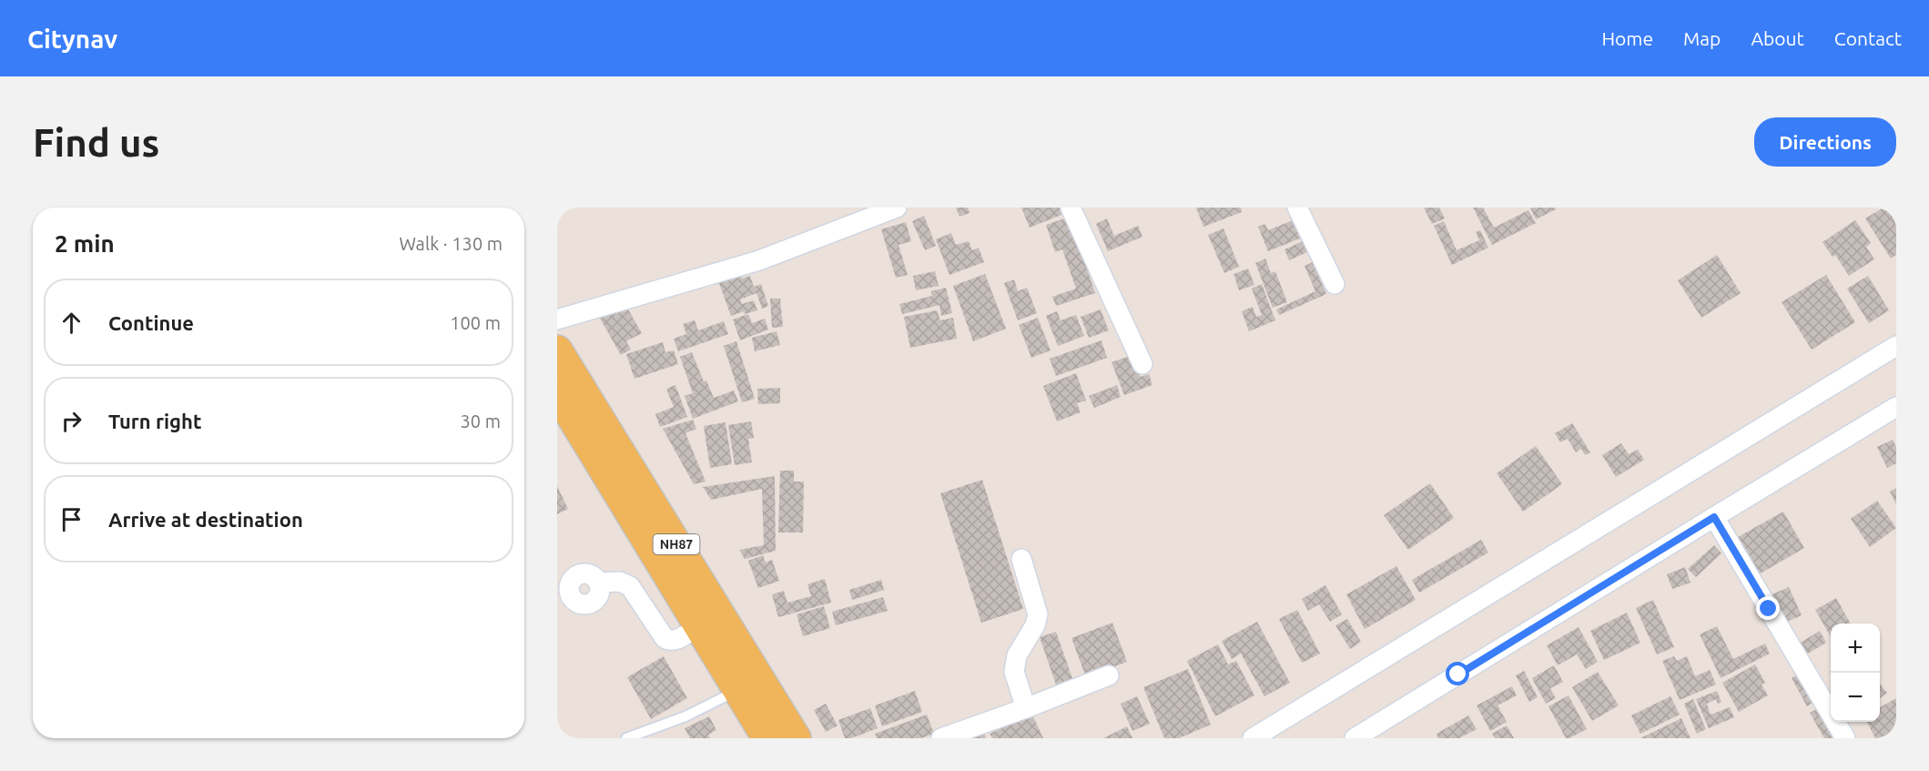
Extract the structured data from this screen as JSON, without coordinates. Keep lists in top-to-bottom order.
{
  "streets": {
    "main road": ["NH87"]
  },
  "page": {
    "header": "Citynav",
    "nav": [
      "Home",
      "Map",
      "About",
      "Contact"
    ],
    "buttons": "Directions",
    "title": "Find us",
    "heading": ["2 min", "Walk · 130 m"],
    "list": [
      ["Continue", "100 m"],
      ["Turn right", "30 m"],
      "Arrive at destination"
    ],
    "map_buttons": ["+", "−"]
  }
}
